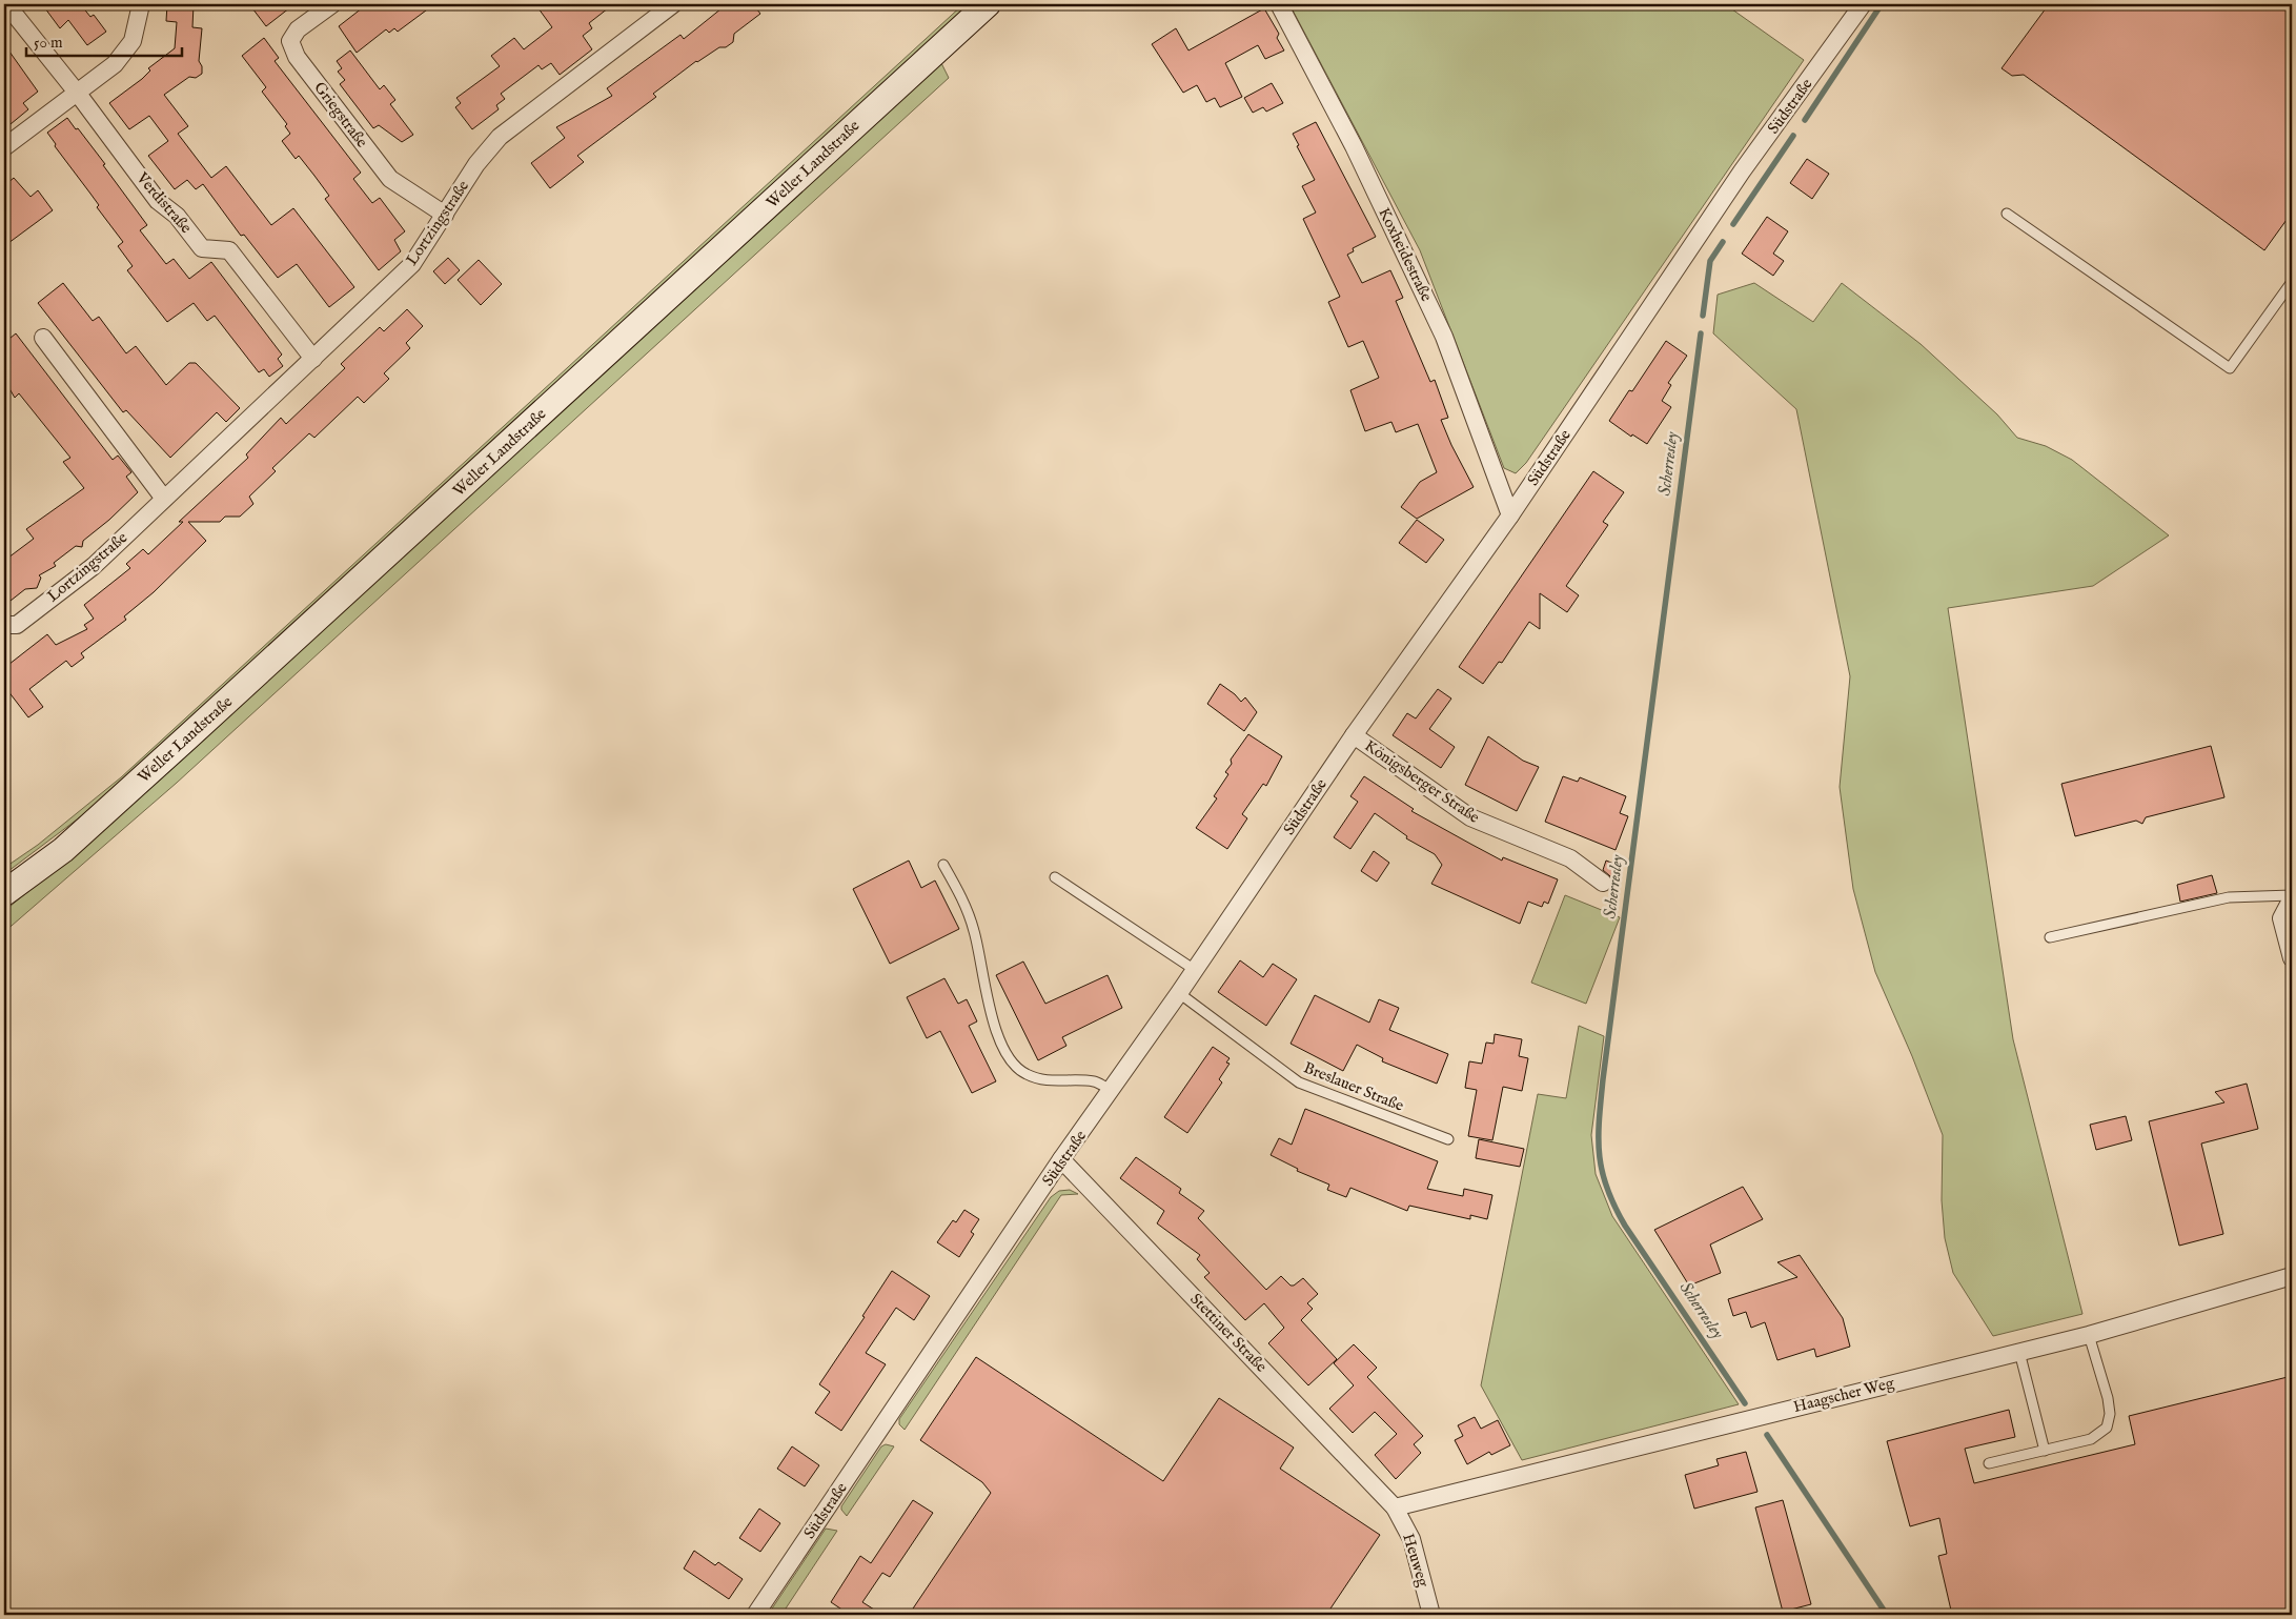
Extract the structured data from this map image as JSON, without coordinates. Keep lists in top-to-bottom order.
{
  "streets": {
    "main road": ["Weller Landstraße"],
    "street": [
      "Südstraße",
      "Griegstraße",
      "Verdistraße",
      "Lortzingstraße",
      "Koxheidestraße",
      "Königsberger Straße",
      "Stettiner Straße",
      "Haagscher Weg",
      "Heuweg"
    ],
    "lane": ["Breslauer Straße"]
  },
  "crossings": [
    ["Südstraße", "Koxheidestraße"],
    ["Südstraße", "Königsberger Straße"],
    ["Südstraße", "Breslauer Straße"],
    ["Südstraße", "Stettiner Straße"],
    ["Griegstraße", "Lortzingstraße"],
    ["Verdistraße", "Lortzingstraße"],
    ["Stettiner Straße", "Haagscher Weg"],
    ["Stettiner Straße", "Heuweg"],
    ["Haagscher Weg", "Heuweg"]
  ],
  "water": ["Scherresley"],
  "scale_bar": "50 m"
}
